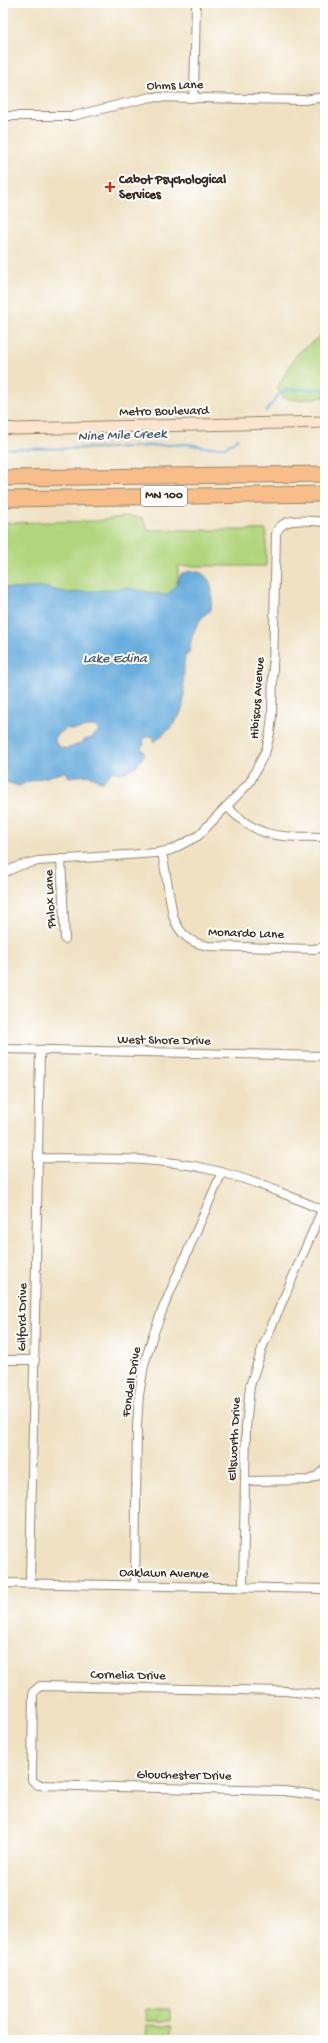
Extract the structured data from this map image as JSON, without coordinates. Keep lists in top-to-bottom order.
{
  "streets": {
    "highway": ["MN 100"],
    "street": [
      "Ohms Lane",
      "Metro Boulevard",
      "Hibiscus Avenue",
      "Phlox Lane",
      "Monardo Lane",
      "West Shore Drive",
      "Gilford Drive",
      "Fondell Drive",
      "Ellsworth Drive",
      "Oaklawn Avenue",
      "Cornelia Drive",
      "Glouchester Drive"
    ]
  },
  "crossings": [
    ["Hibiscus Avenue", "Phlox Lane"],
    ["Hibiscus Avenue", "Monardo Lane"],
    ["West Shore Drive", "Gilford Drive"],
    ["Gilford Drive", "Oaklawn Avenue"],
    ["Fondell Drive", "Oaklawn Avenue"],
    ["Ellsworth Drive", "Oaklawn Avenue"],
    ["Cornelia Drive", "Glouchester Drive"]
  ],
  "water": ["Nine Mile Creek", "Lake Edina"],
  "places": {
    "health": ["Cabot Psychological Services"]
  }
}
